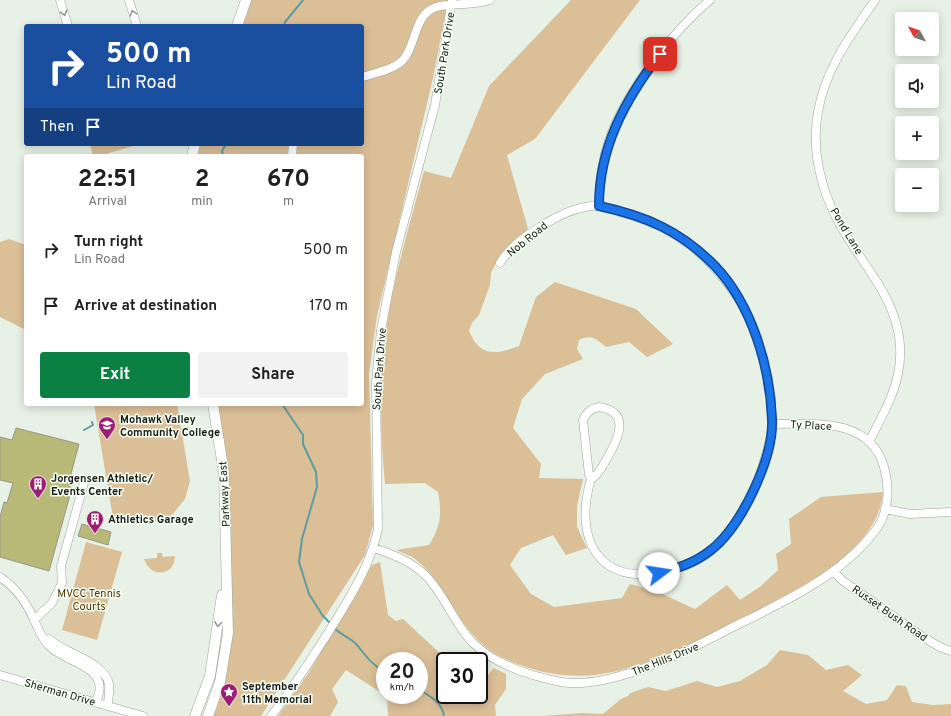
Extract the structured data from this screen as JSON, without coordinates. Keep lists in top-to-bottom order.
{
  "streets": {
    "street": [
      "South Park Drive",
      "Pond Lane",
      "Nob Road",
      "Ty Place",
      "Parkway East",
      "Russet Bush Road",
      "The Hills Drive",
      "Sherman Drive"
    ]
  },
  "crossings": [
    ["South Park Drive", "The Hills Drive"],
    ["Pond Lane", "Ty Place"],
    ["Pond Lane", "The Hills Drive"],
    ["Nob Road", "Ty Place"],
    ["Ty Place", "The Hills Drive"],
    ["Russet Bush Road", "The Hills Drive"]
  ],
  "parks": ["MVCC Tennis Courts"],
  "places": {
    "school or university": ["Mohawk Valley Community College"],
    "building": ["Jorgensen Athletic/ Events Center", "Athletics Garage"],
    "place": ["September 11th Memorial"]
  },
  "north": "top left",
  "page": {
    "map_buttons": ["+", "−"],
    "turn": ["500 m", "Lin Road"],
    "then": "Then",
    "eta": [
      "22:51",
      "Arrival",
      "2",
      "min",
      "670",
      "m"
    ],
    "list": [
      {
        "name": "Turn right",
        "note": "Lin Road",
        "value": "500 m"
      },
      {
        "name": "Arrive at destination",
        "value": "170 m"
      }
    ],
    "buttons": ["Exit", "Share"],
    "speed": "20 km/h",
    "limit": "30"
  }
}
